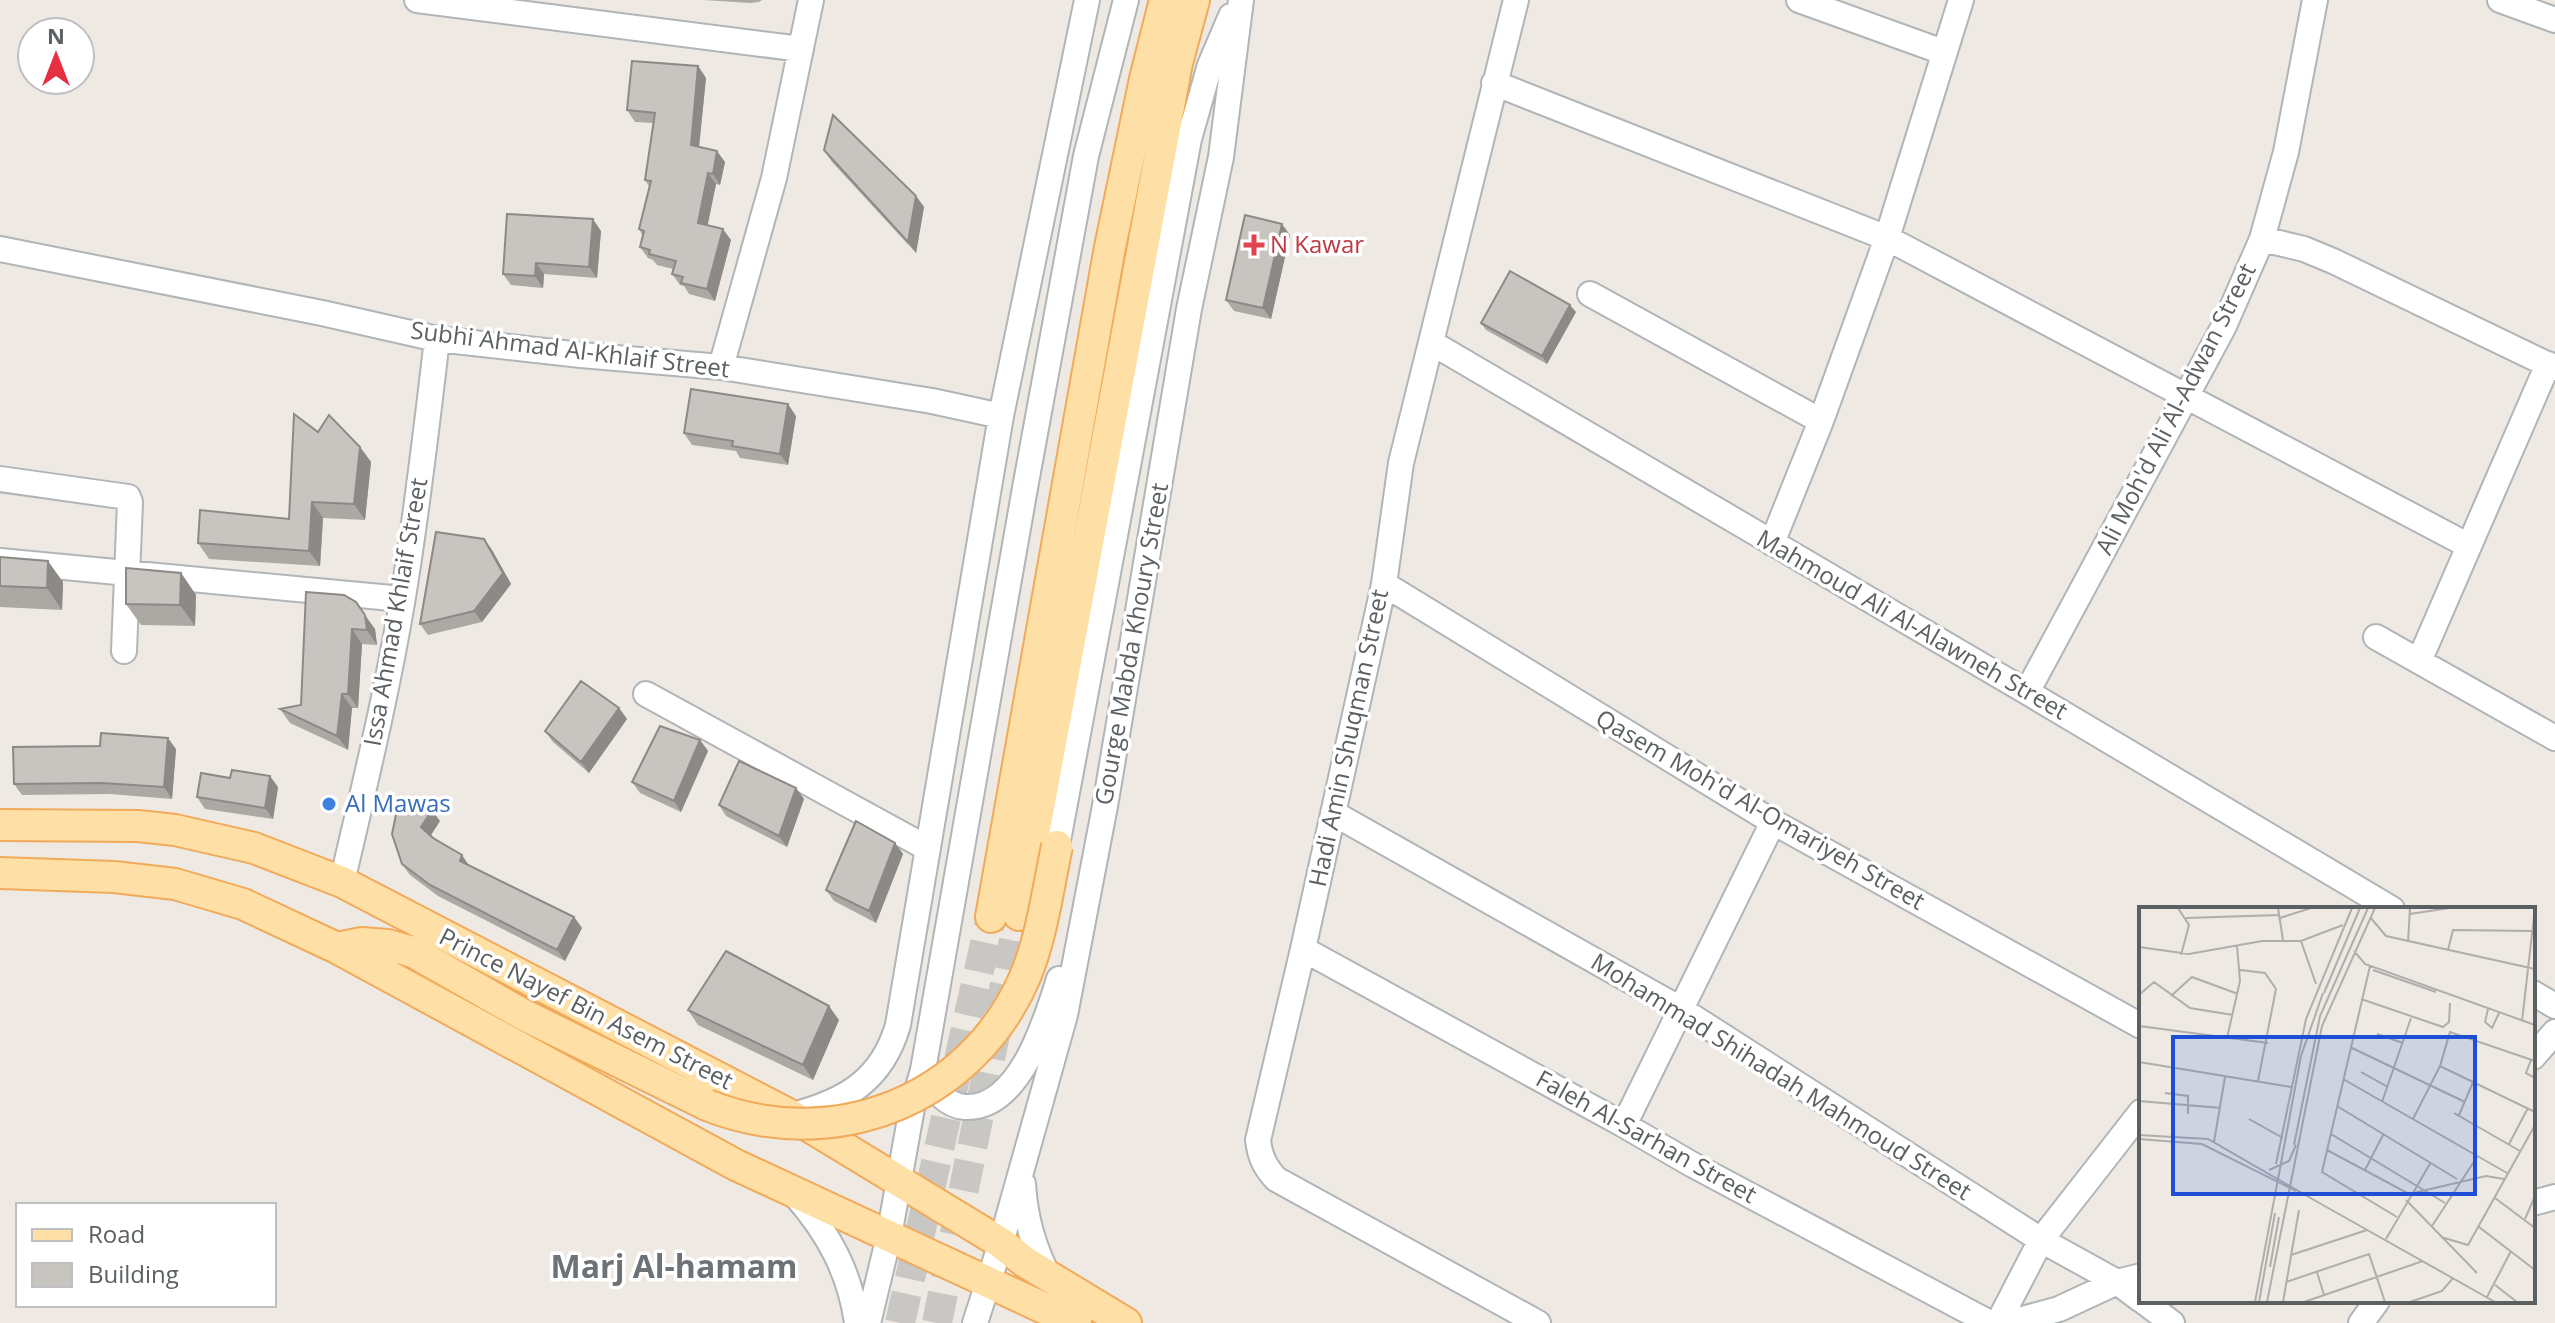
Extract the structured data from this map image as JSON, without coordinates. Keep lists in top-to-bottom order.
{
  "streets": {
    "main road": ["Prince Nayef Bin Asem Street"],
    "street": [
      "Subhi Ahmad Al-Khlaif Street",
      "Ali Moh'd Ali Al-Adwan Street",
      "Issa Ahmad Khlaif Street",
      "Mahmoud Ali Al-Alawneh Street",
      "Gourge Mabda Khoury Street",
      "Hadi Amin Shuqman Street",
      "Qasem Moh'd Al-Omariyeh Street",
      "Mohammad Shihadah Mahmoud Street",
      "Faleh Al-Sarhan Street"
    ]
  },
  "crossings": [
    ["Subhi Ahmad Al-Khlaif Street", "Issa Ahmad Khlaif Street"],
    ["Ali Moh'd Ali Al-Adwan Street", "Mahmoud Ali Al-Alawneh Street"],
    ["Issa Ahmad Khlaif Street", "Prince Nayef Bin Asem Street"],
    ["Mahmoud Ali Al-Alawneh Street", "Hadi Amin Shuqman Street"],
    ["Gourge Mabda Khoury Street", "Prince Nayef Bin Asem Street"],
    ["Hadi Amin Shuqman Street", "Qasem Moh'd Al-Omariyeh Street"],
    ["Hadi Amin Shuqman Street", "Mohammad Shihadah Mahmoud Street"],
    ["Hadi Amin Shuqman Street", "Faleh Al-Sarhan Street"]
  ],
  "districts": ["Marj Al-hamam"],
  "places": {
    "health": ["N Kawar"],
    "other": ["Al Mawas"]
  },
  "legend": ["Road", "Building"],
  "north": "top"
}
